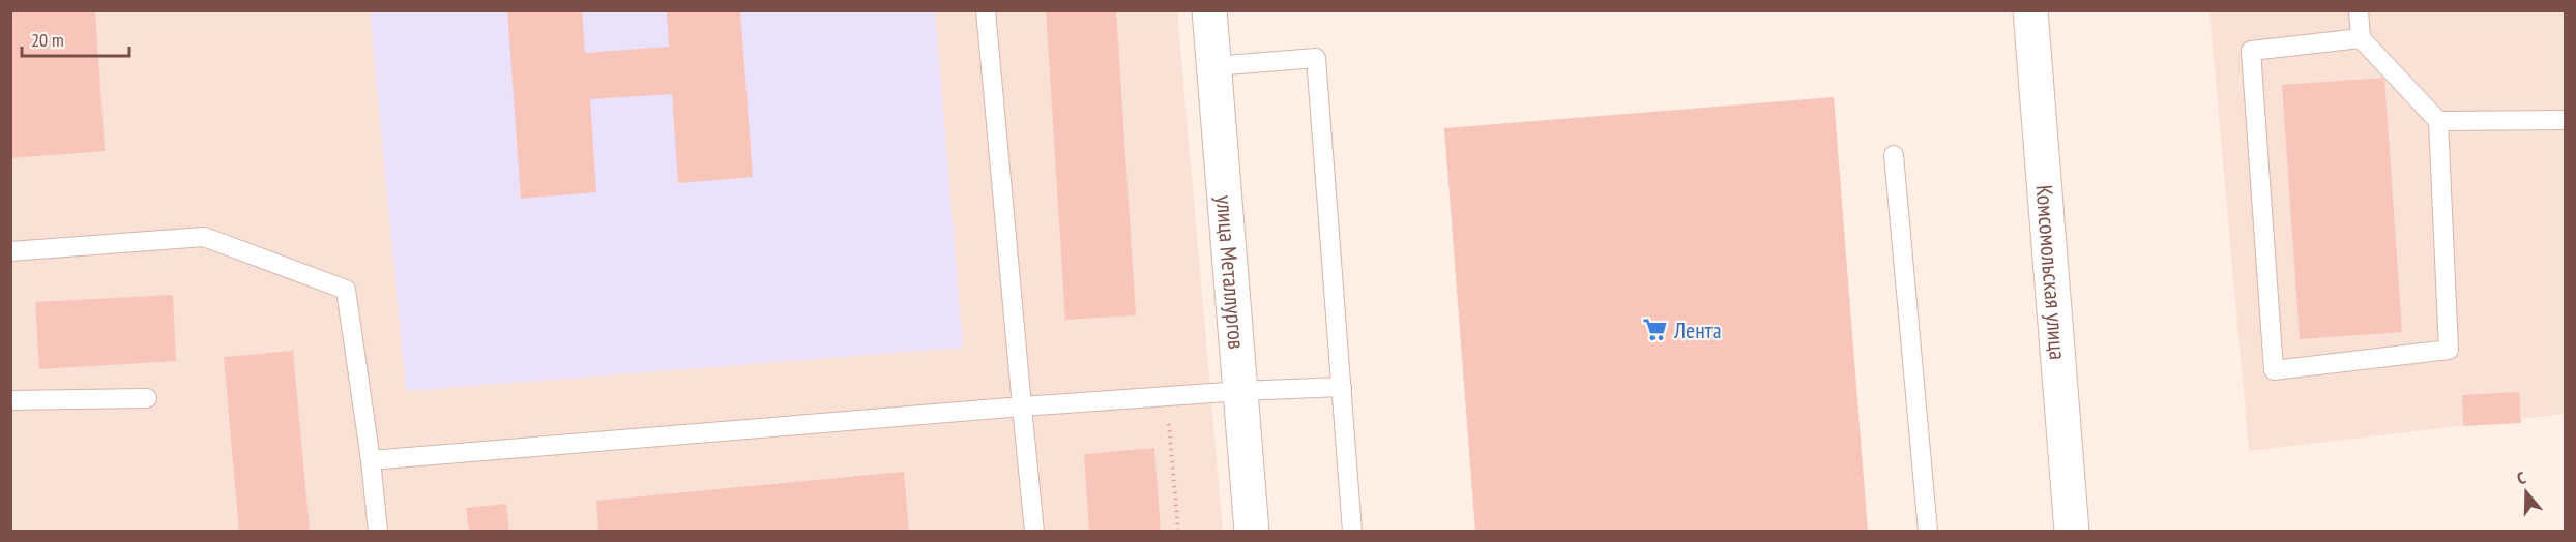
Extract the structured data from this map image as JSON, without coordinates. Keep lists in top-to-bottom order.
{
  "streets": {
    "street": ["улица Металлургов", "Комсомольская улица"]
  },
  "places": {
    "supermarket": ["Лента"]
  },
  "scale_bar": "20 m",
  "north": "top"
}
